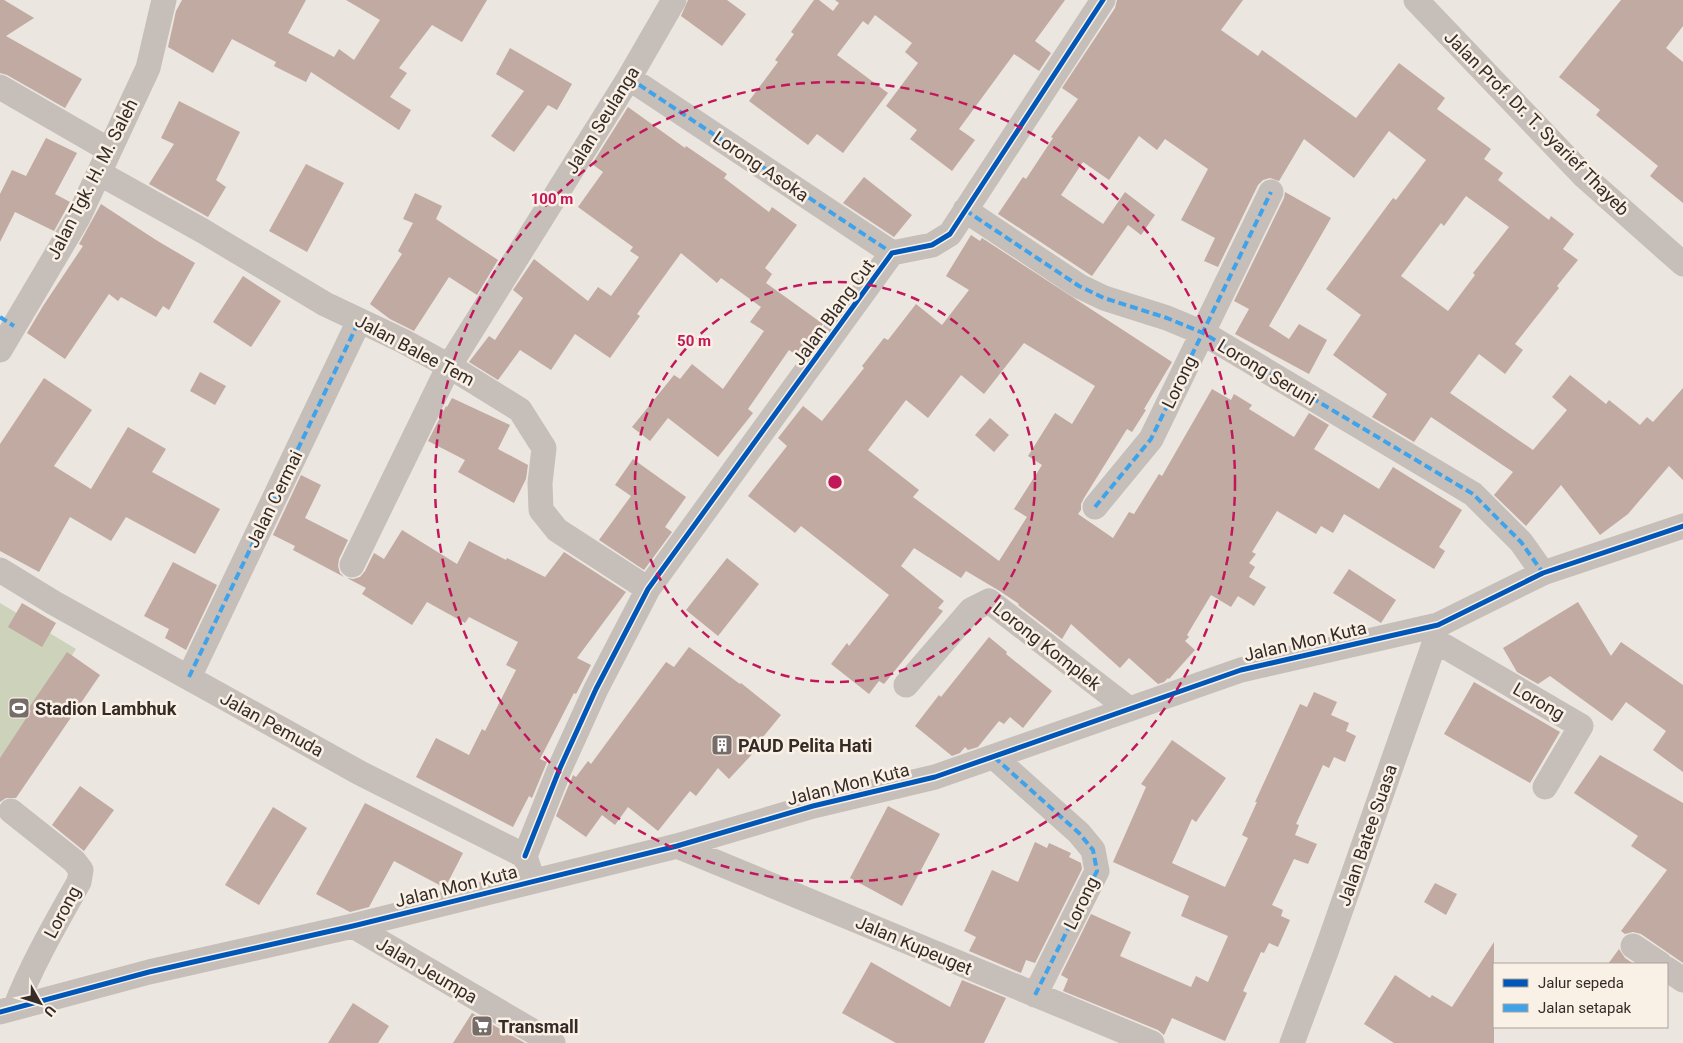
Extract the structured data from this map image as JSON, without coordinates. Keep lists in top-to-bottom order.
{
  "streets": {
    "street": [
      "Jalan Seulanga",
      "Jalan Prof. Dr. T. Syarief Thayeb",
      "Lorong Asoka",
      "Jalan Tgk. H. M. Saleh",
      "Jalan Blang Cut",
      "Jalan Balee Tem",
      "Lorong Seruni",
      "Lorong",
      "Jalan Cermai",
      "Jalan Mon Kuta",
      "Lorong Komplek",
      "Jalan Pemuda",
      "Jalan Batee Suasa",
      "Jalan Kupeuget",
      "Jalan Jeumpa"
    ]
  },
  "crossings": [
    ["Jalan Seulanga", "Lorong Asoka"],
    ["Jalan Seulanga", "Jalan Balee Tem"],
    ["Lorong Asoka", "Jalan Blang Cut"],
    ["Jalan Tgk. H. M. Saleh", "Jalan Balee Tem"],
    ["Jalan Blang Cut", "Jalan Balee Tem"],
    ["Jalan Blang Cut", "Lorong Seruni"],
    ["Jalan Blang Cut", "Jalan Pemuda"],
    ["Jalan Balee Tem", "Jalan Cermai"],
    ["Lorong Seruni", "Lorong"],
    ["Lorong Seruni", "Jalan Mon Kuta"],
    ["Lorong", "Jalan Mon Kuta"],
    ["Lorong", "Jalan Batee Suasa"],
    ["Lorong", "Jalan Kupeuget"],
    ["Jalan Cermai", "Jalan Pemuda"],
    ["Jalan Mon Kuta", "Lorong Komplek"],
    ["Jalan Mon Kuta", "Jalan Batee Suasa"],
    ["Jalan Mon Kuta", "Jalan Kupeuget"],
    ["Jalan Mon Kuta", "Jalan Jeumpa"]
  ],
  "places": {
    "sports": ["Stadion Lambhuk"],
    "building": ["PAUD Pelita Hati"],
    "supermarket": ["Transmall"]
  },
  "legend": ["Jalur sepeda", "Jalan setapak"],
  "north": "bottom right",
  "rings": ["100 m", "50 m"]
}
